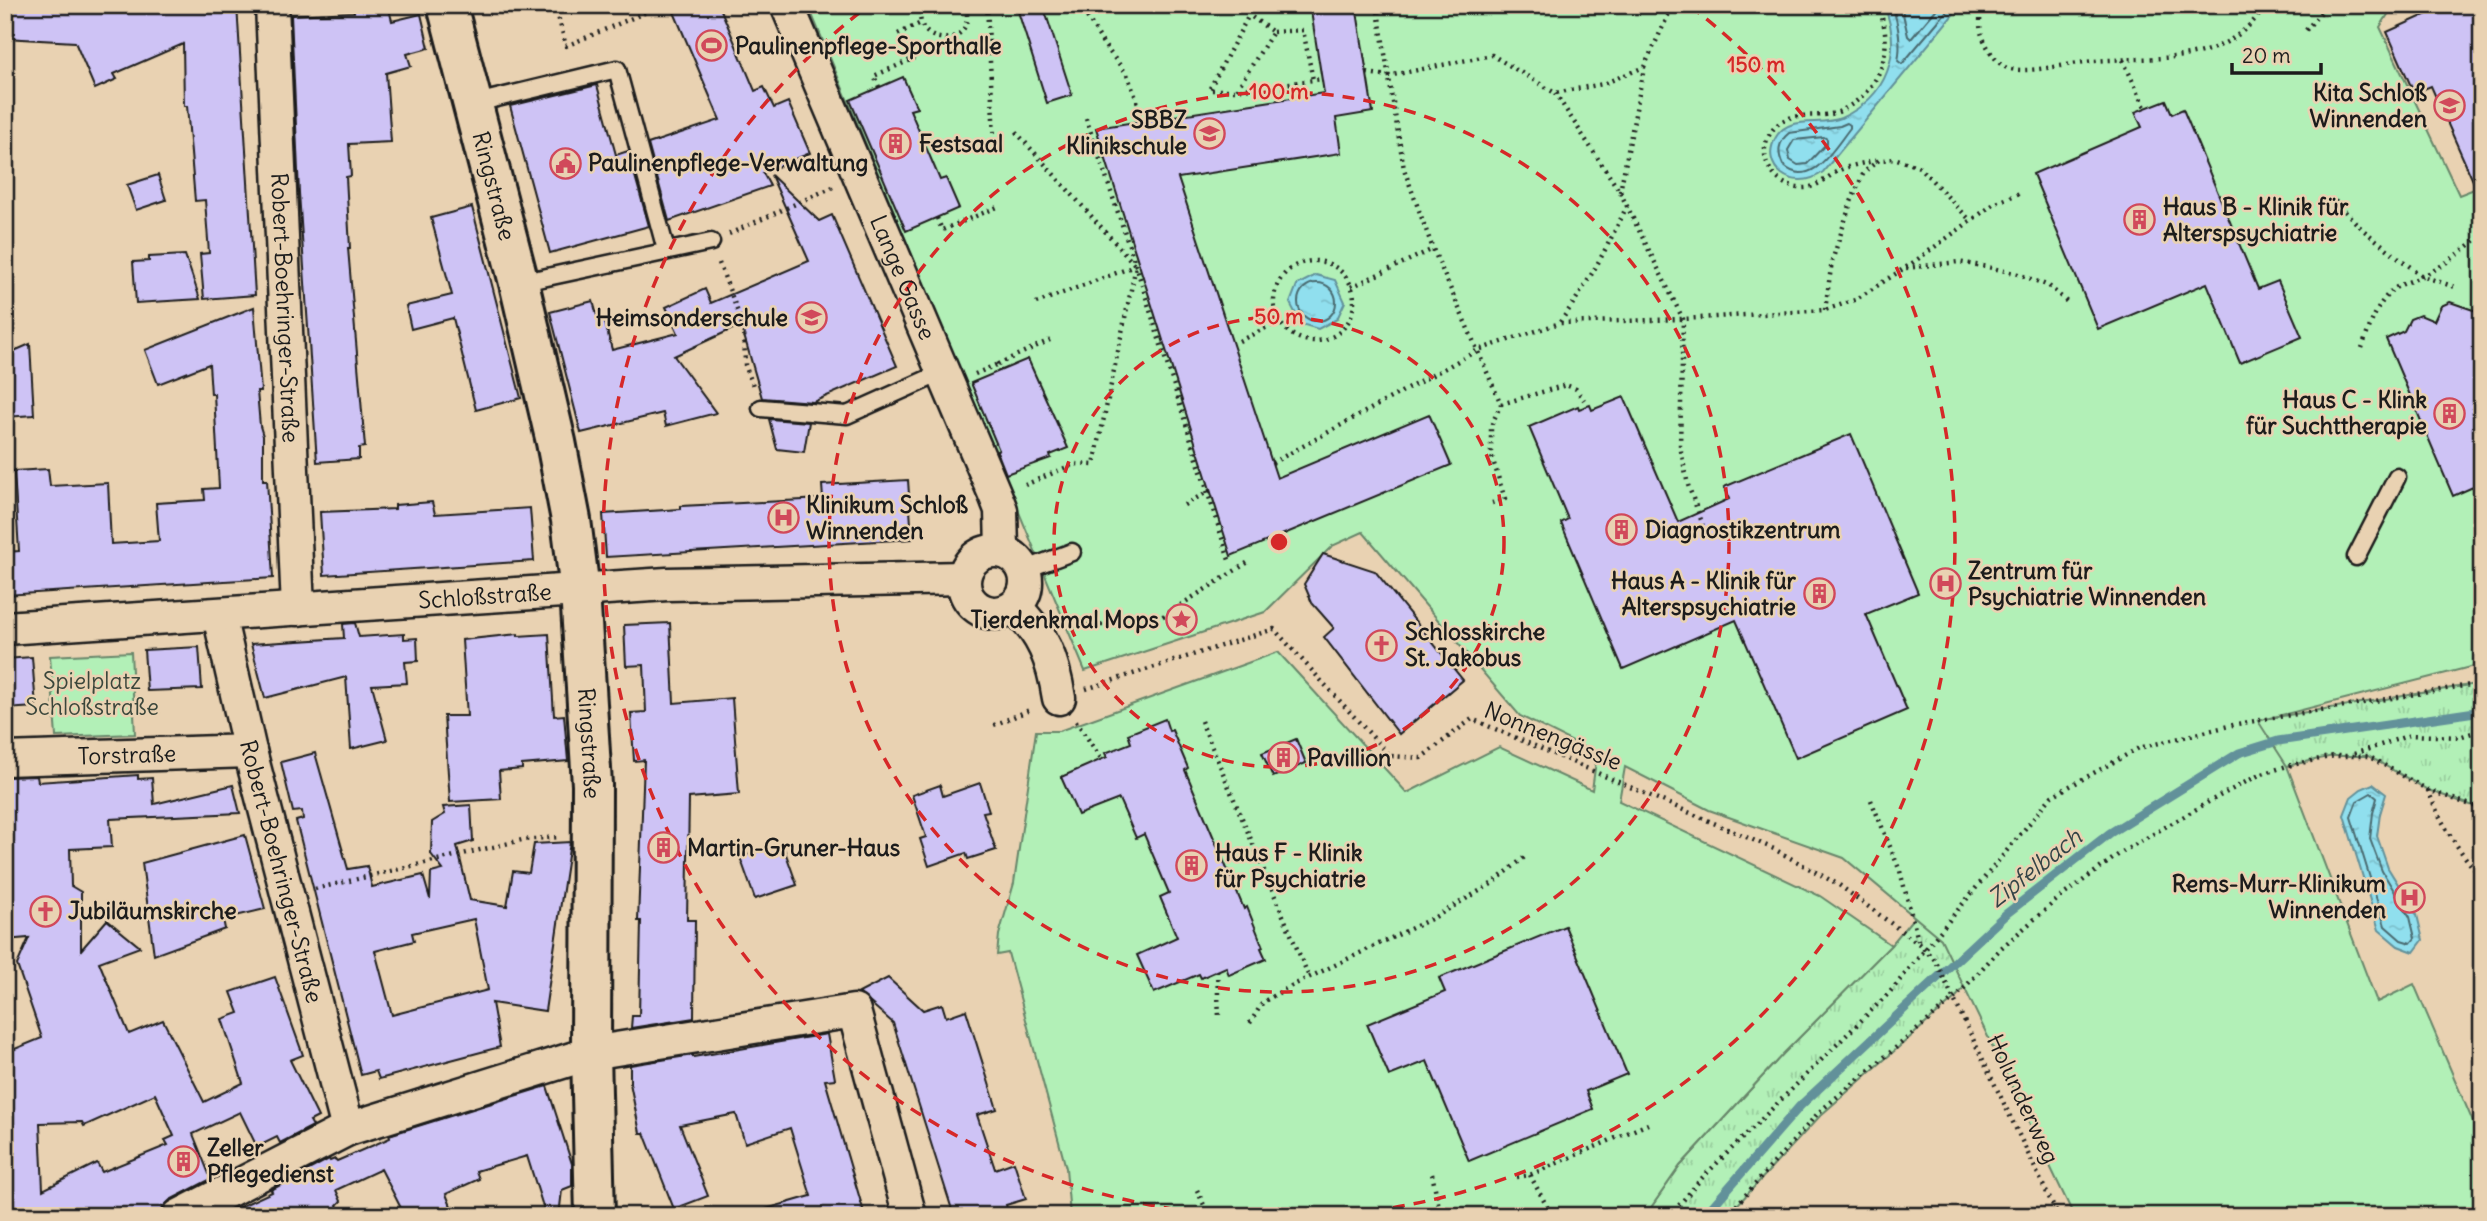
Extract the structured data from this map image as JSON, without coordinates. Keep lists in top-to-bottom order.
{
  "streets": {
    "street": [
      "Ringstraße",
      "Lange Gasse",
      "Robert-Boehringer-Straße",
      "Schloßstraße",
      "Torstraße"
    ],
    "path": ["Nonnengässle", "Holunderweg"]
  },
  "crossings": [
    ["Ringstraße", "Schloßstraße"],
    ["Lange Gasse", "Schloßstraße"],
    ["Robert-Boehringer-Straße", "Schloßstraße"],
    ["Robert-Boehringer-Straße", "Torstraße"],
    ["Nonnengässle", "Holunderweg"]
  ],
  "water": ["Zipfelbach"],
  "parks": ["Spielplatz Schloßstraße"],
  "places": {
    "sports": ["Paulinenpflege-Sporthalle"],
    "school or university": ["Kita Schloß Winnenden", "SBBZ Klinikschule", "Heimsonderschule"],
    "building": [
      "Festsaal",
      "Haus B - Klinik für Alterspsychiatrie",
      "Haus C - Klink für Suchttherapie",
      "Diagnostikzentrum",
      "Haus A - Klinik für Alterspsychiatrie",
      "Pavillion",
      "Martin-Gruner-Haus",
      "Haus F - Klinik für Psychiatrie",
      "Zeller Pflegedienst"
    ],
    "public building": ["Paulinenpflege-Verwaltung"],
    "hospital": ["Klinikum Schloß Winnenden", "Zentrum für Psychiatrie Winnenden", "Rems-Murr-Klinikum Winnenden"],
    "place": ["Tierdenkmal Mops"],
    "church": ["Schlosskirche St. Jakobus", "Jubiläumskirche"]
  },
  "scale_bar": "20 m",
  "rings": ["150 m", "100 m", "50 m"]
}
